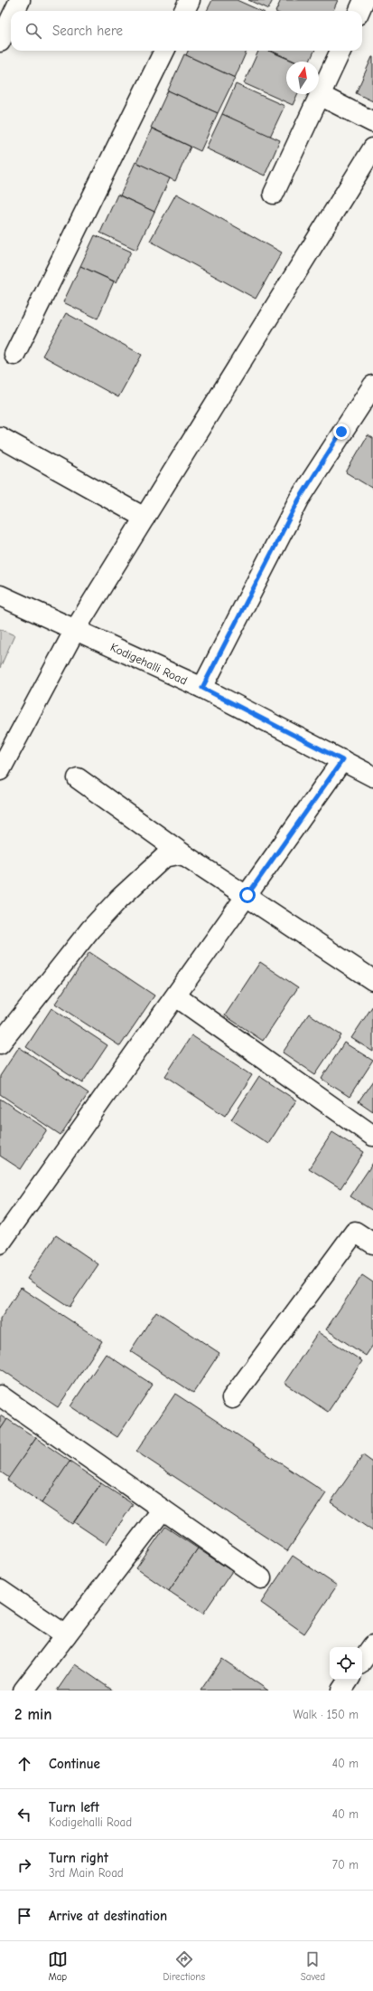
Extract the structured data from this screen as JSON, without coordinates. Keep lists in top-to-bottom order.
{
  "streets": {
    "street": ["Kodigehalli Road"]
  },
  "north": "top",
  "page": {
    "search": "Search here",
    "heading": ["2 min", "Walk · 150 m"],
    "list": [
      ["Continue", "40 m"],
      ["Turn left", "Kodigehalli Road", "40 m"],
      ["Turn right", "3rd Main Road", "70 m"],
      "Arrive at destination"
    ],
    "nav": ["Map", "Directions", "Saved"]
  }
}
